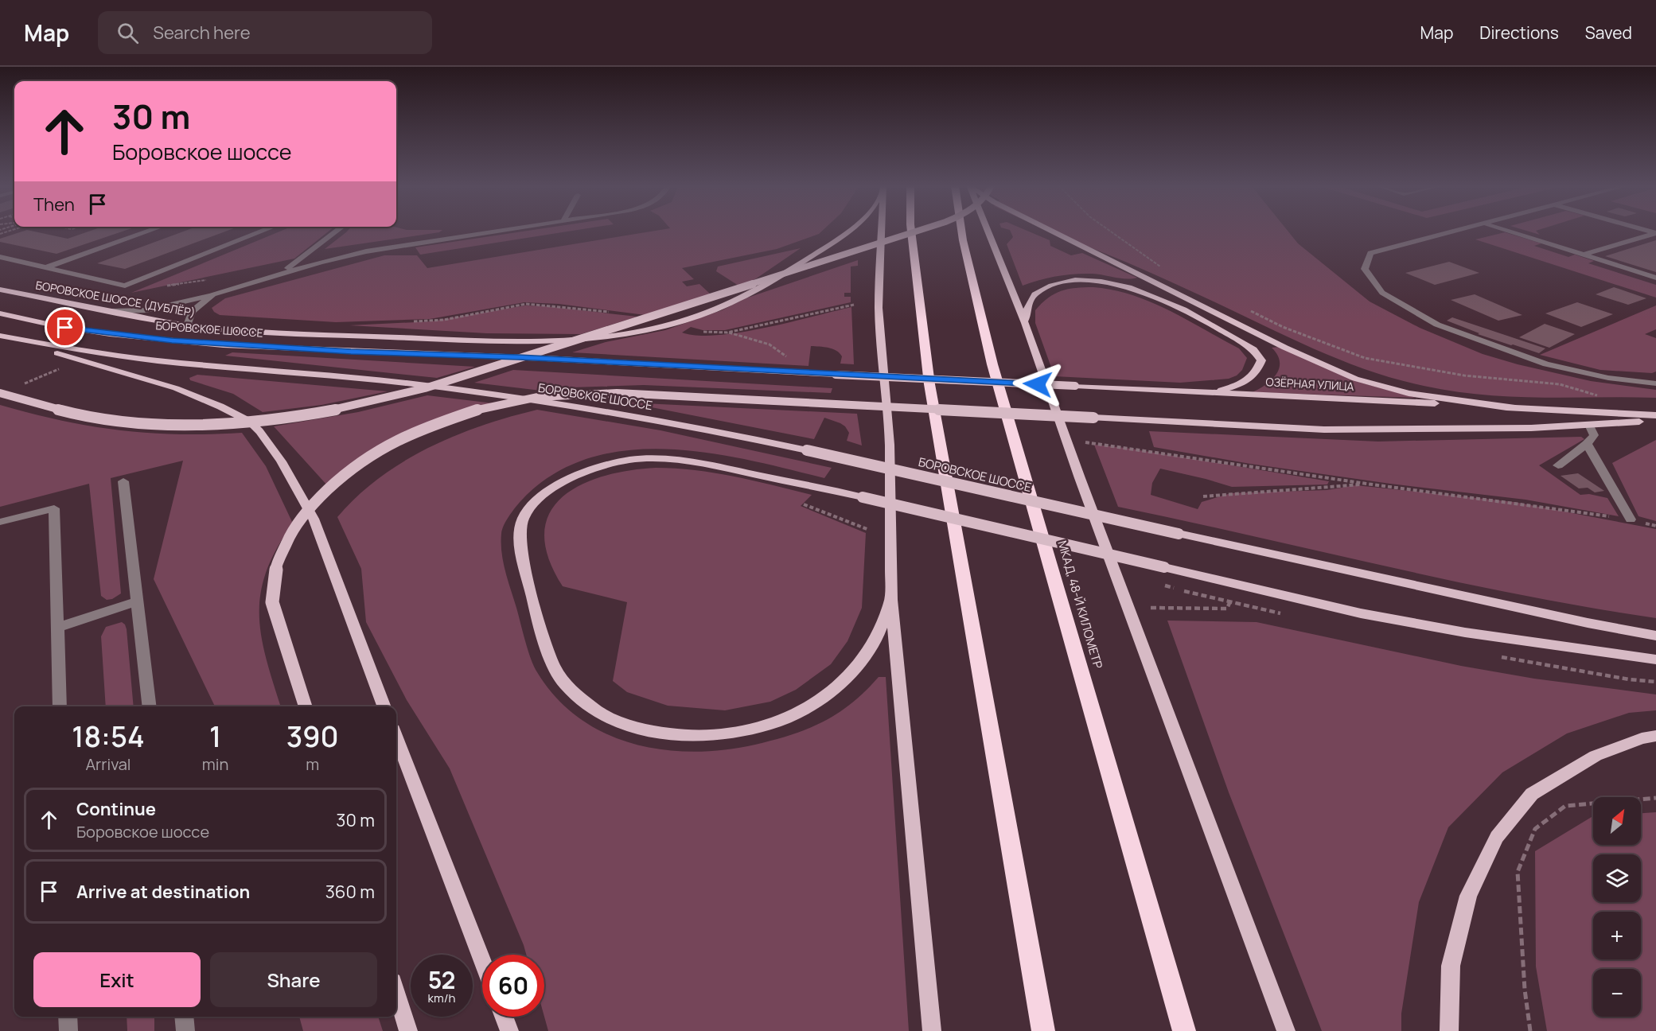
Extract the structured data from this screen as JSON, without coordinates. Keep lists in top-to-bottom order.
{
  "streets": {
    "highway": ["МКАД, 48-Й КИЛОМЕТР"],
    "main road": ["БОРОВСКОЕ ШОССЕ (ДУБЛЁР)", "БОРОВСКОЕ ШОССЕ", "ОЗЁРНАЯ УЛИЦА"]
  },
  "crossings": [
    ["БОРОВСКОЕ ШОССЕ", "ОЗЁРНАЯ УЛИЦА"]
  ],
  "north": "top right",
  "page": {
    "header": "Map",
    "search": "Search here",
    "nav": ["Map", "Directions", "Saved"],
    "turn": ["30 m", "Боровское шоссе"],
    "then": "Then",
    "eta": [
      "18:54",
      "Arrival",
      "1",
      "min",
      "390",
      "m"
    ],
    "list": [
      {
        "name": "Continue",
        "note": "Боровское шоссе",
        "value": "30 m"
      },
      {
        "name": "Arrive at destination",
        "value": "360 m"
      }
    ],
    "map_buttons": ["+", "−"],
    "buttons": ["Exit", "Share"],
    "speed": "52 km/h",
    "limit": "60"
  }
}
